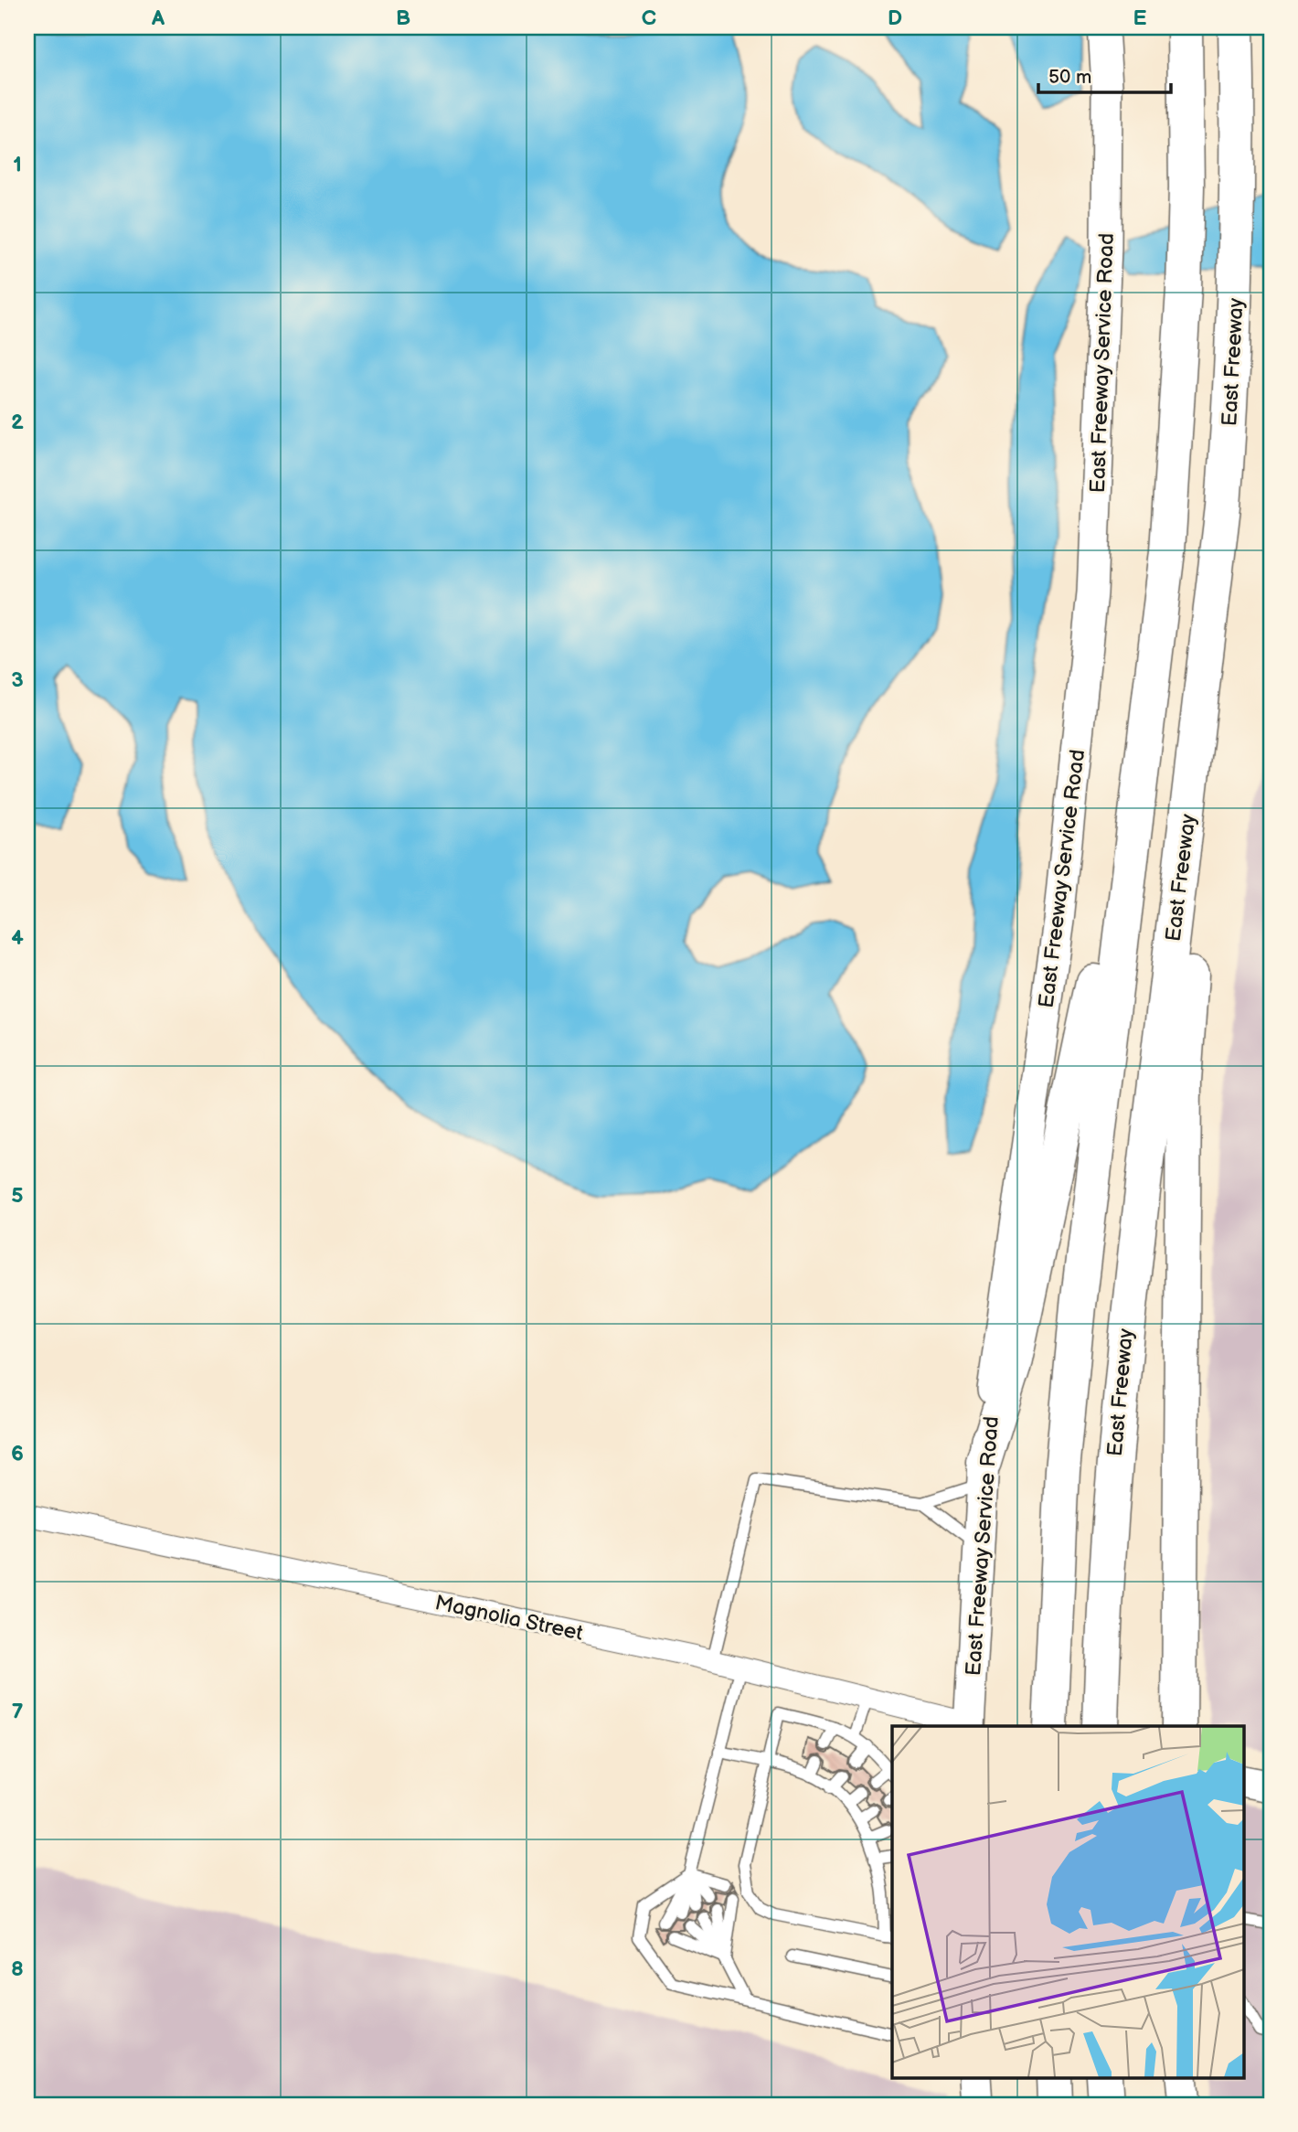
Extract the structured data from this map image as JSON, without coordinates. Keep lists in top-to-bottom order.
{
  "streets": {
    "highway": ["East Freeway"],
    "main road": ["East Freeway Service Road"],
    "street": ["Magnolia Street"]
  },
  "crossings": [
    ["East Freeway Service Road", "Magnolia Street"]
  ],
  "scale_bar": "50 m",
  "grid": {
    "columns": [
      "A",
      "B",
      "C",
      "D",
      "E"
    ],
    "rows": [
      "1",
      "2",
      "3",
      "4",
      "5",
      "6",
      "7",
      "8"
    ]
  }
}
